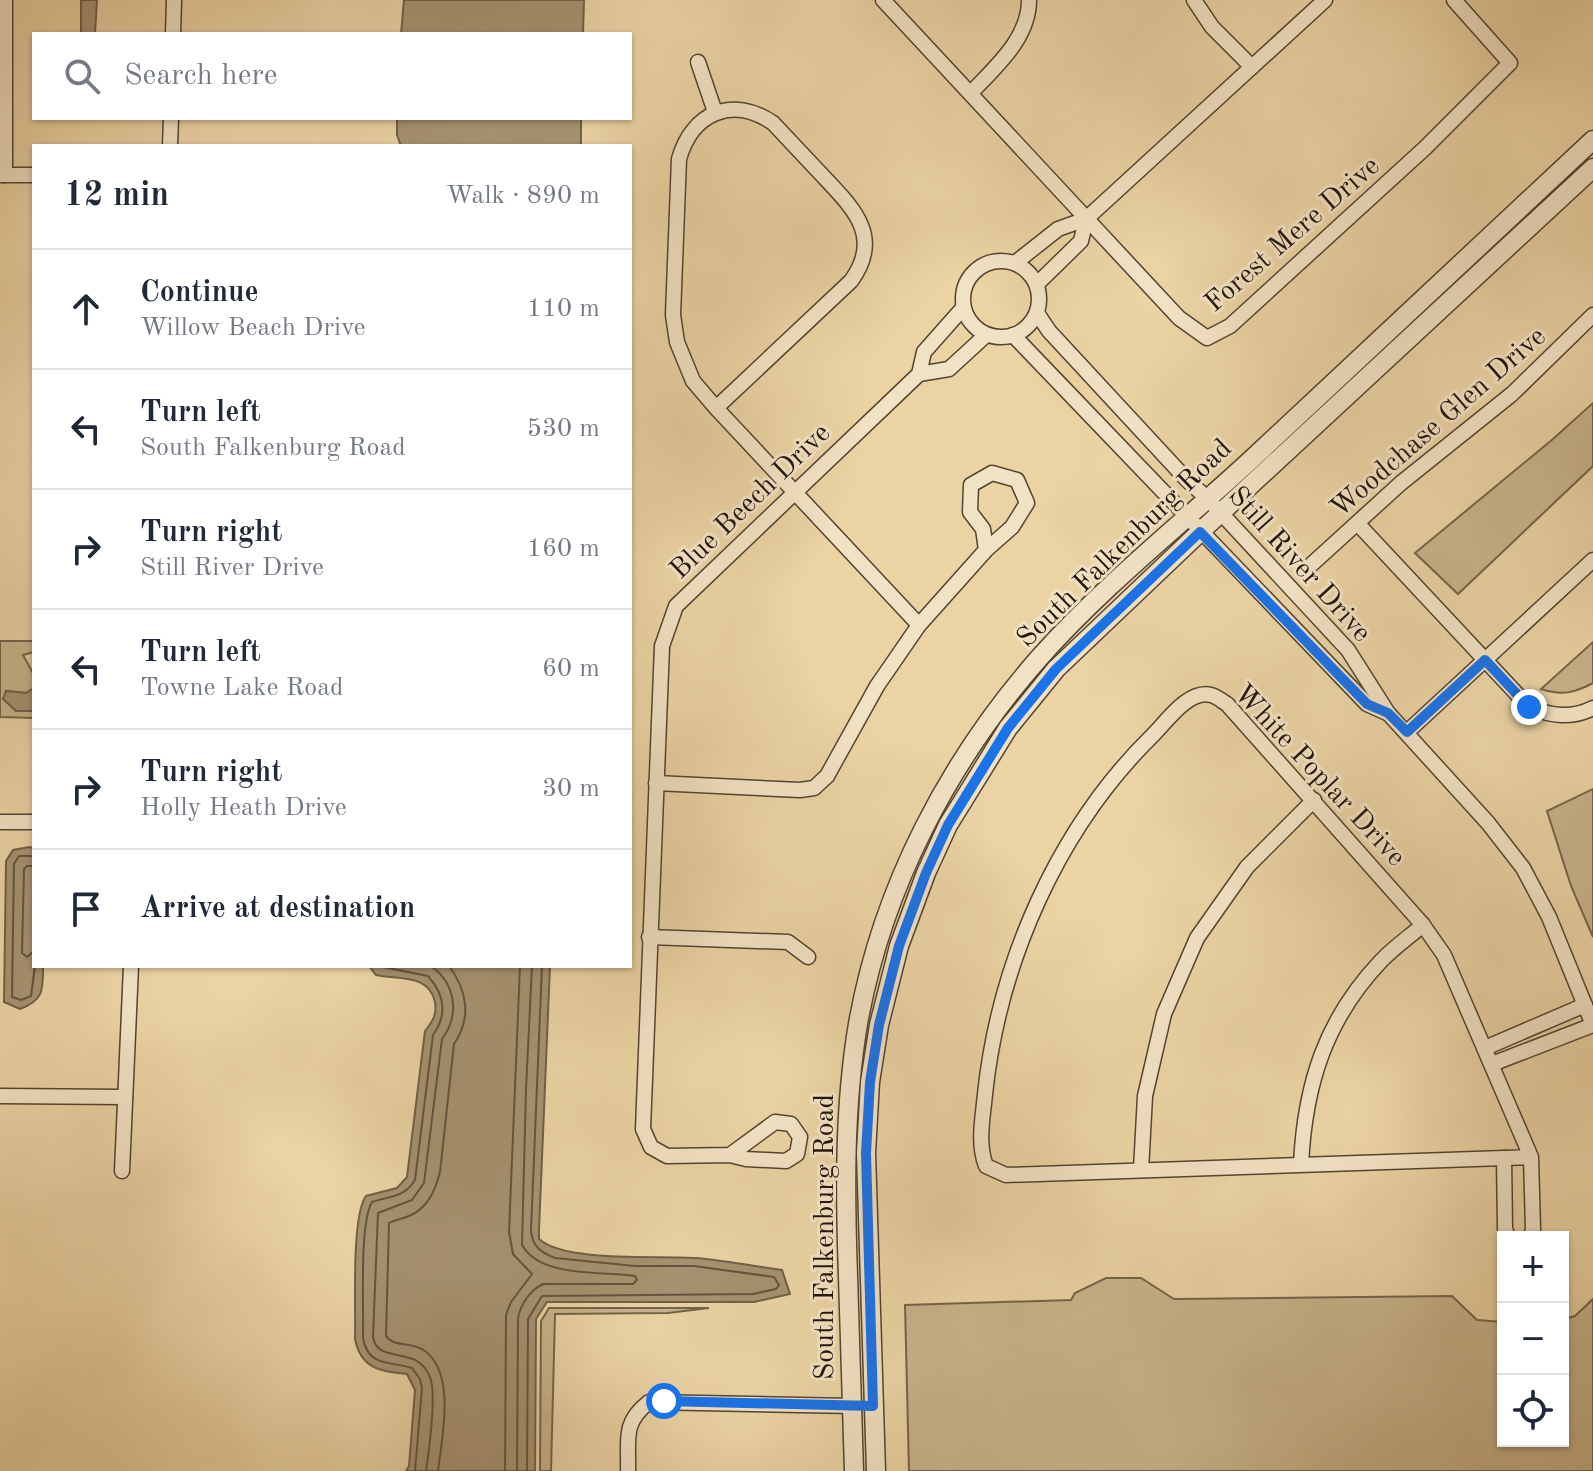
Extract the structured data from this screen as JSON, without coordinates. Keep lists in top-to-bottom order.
{
  "streets": {
    "street": [
      "Forest Mere Drive",
      "Woodchase Glen Drive",
      "Blue Beech Drive",
      "South Falkenburg Road",
      "Still River Drive",
      "White Poplar Drive"
    ]
  },
  "crossings": [
    ["Blue Beech Drive", "Still River Drive"],
    ["South Falkenburg Road", "Still River Drive"]
  ],
  "page": {
    "search": "Search here",
    "heading": ["12 min", "Walk · 890 m"],
    "list": [
      ["Continue", "Willow Beach Drive", "110 m"],
      ["Turn left", "South Falkenburg Road", "530 m"],
      ["Turn right", "Still River Drive", "160 m"],
      ["Turn left", "Towne Lake Road", "60 m"],
      ["Turn right", "Holly Heath Drive", "30 m"],
      "Arrive at destination"
    ],
    "map_buttons": ["+", "−"]
  }
}
